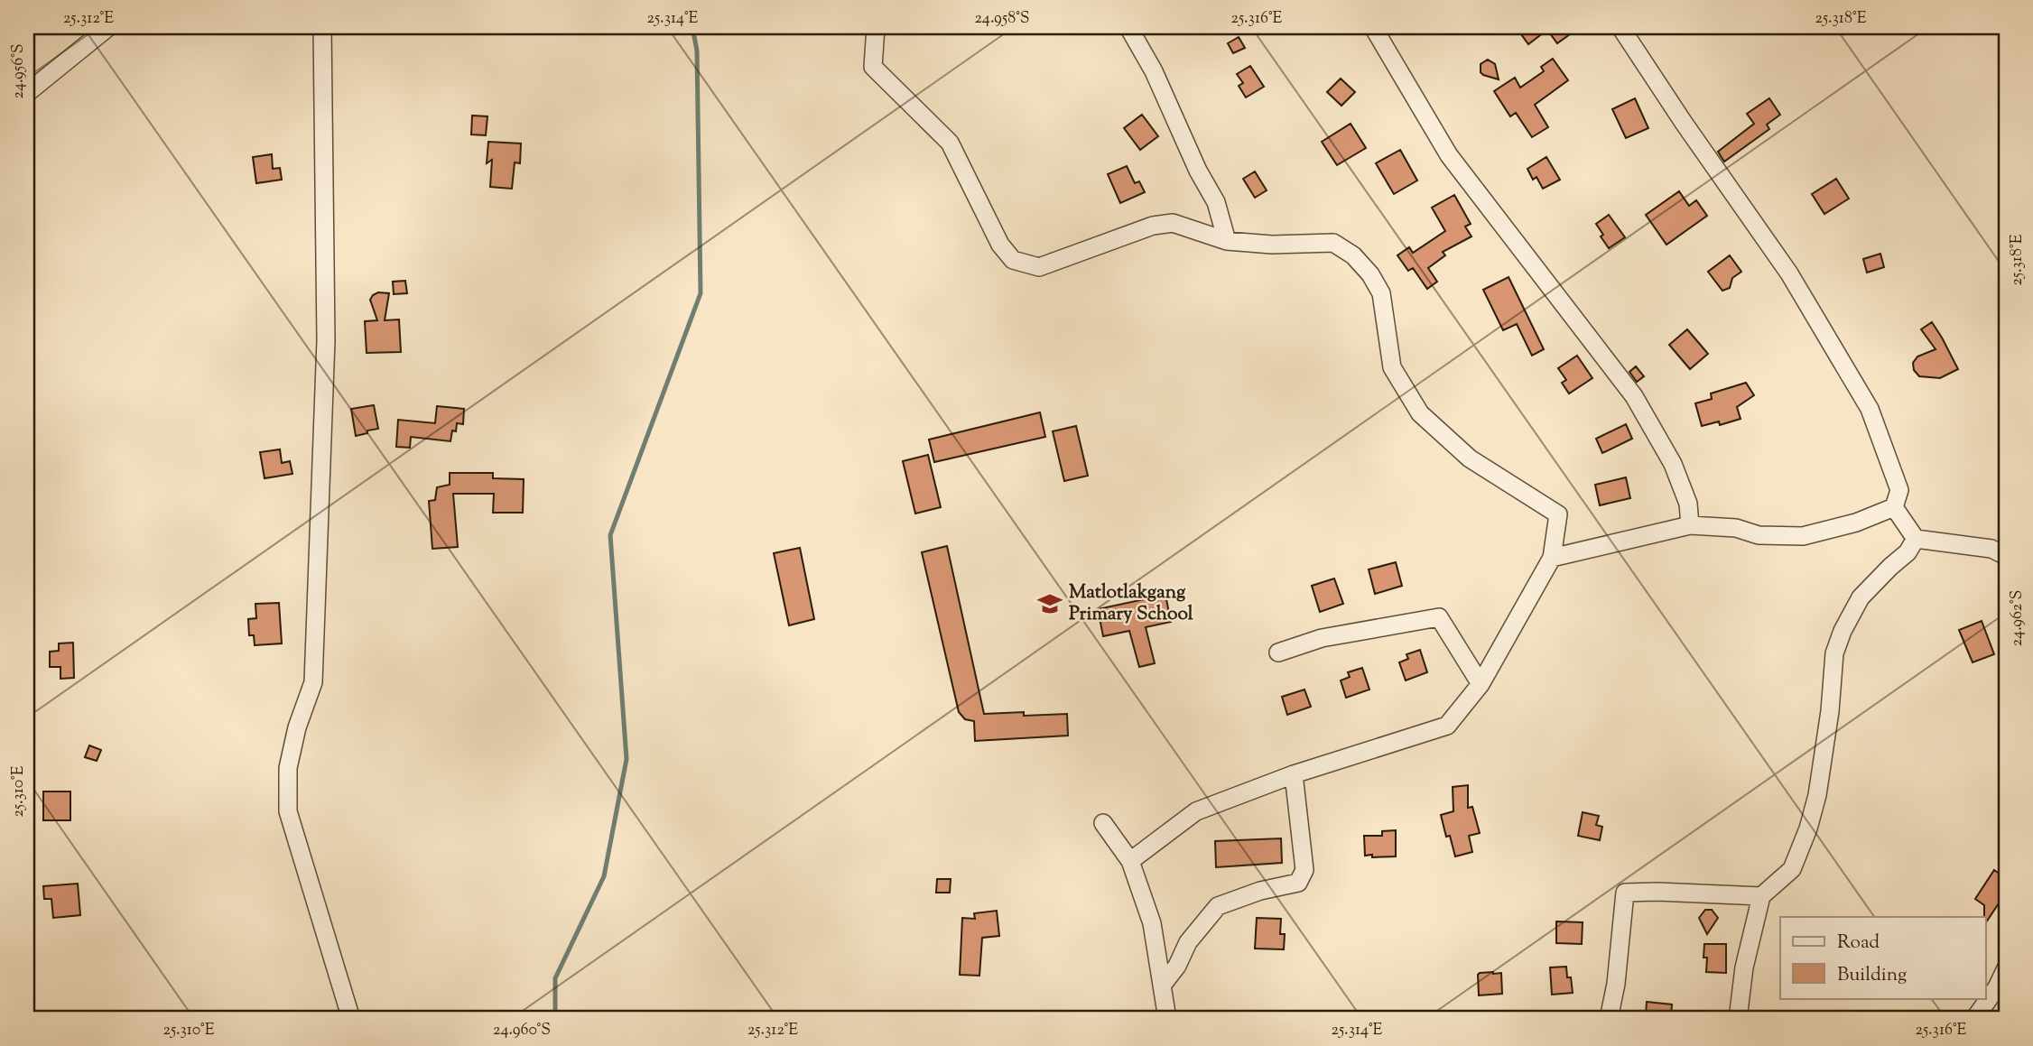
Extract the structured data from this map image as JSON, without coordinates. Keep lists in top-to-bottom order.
{
  "places": {
    "school or university": ["Matlotlakgang Primary School"]
  },
  "legend": ["Road", "Building"],
  "coordinates": [
    "25.312°E",
    "25.314°E",
    "24.958°S",
    "25.316°E",
    "25.318°E",
    "24.956°S",
    "24.962°S",
    "25.310°E",
    "24.960°S"
  ]
}
